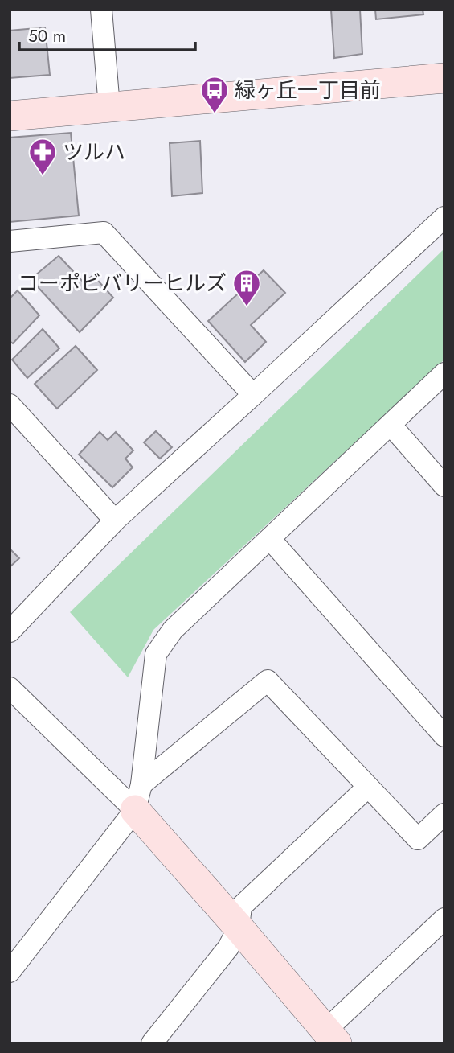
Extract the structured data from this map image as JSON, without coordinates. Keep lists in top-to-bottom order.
{
  "places": {
    "bus stop": ["緑ヶ丘一丁目前"],
    "pharmacy": ["ツルハ"],
    "building": ["コーポビバリーヒルズ"]
  },
  "scale_bar": "50 m"
}
